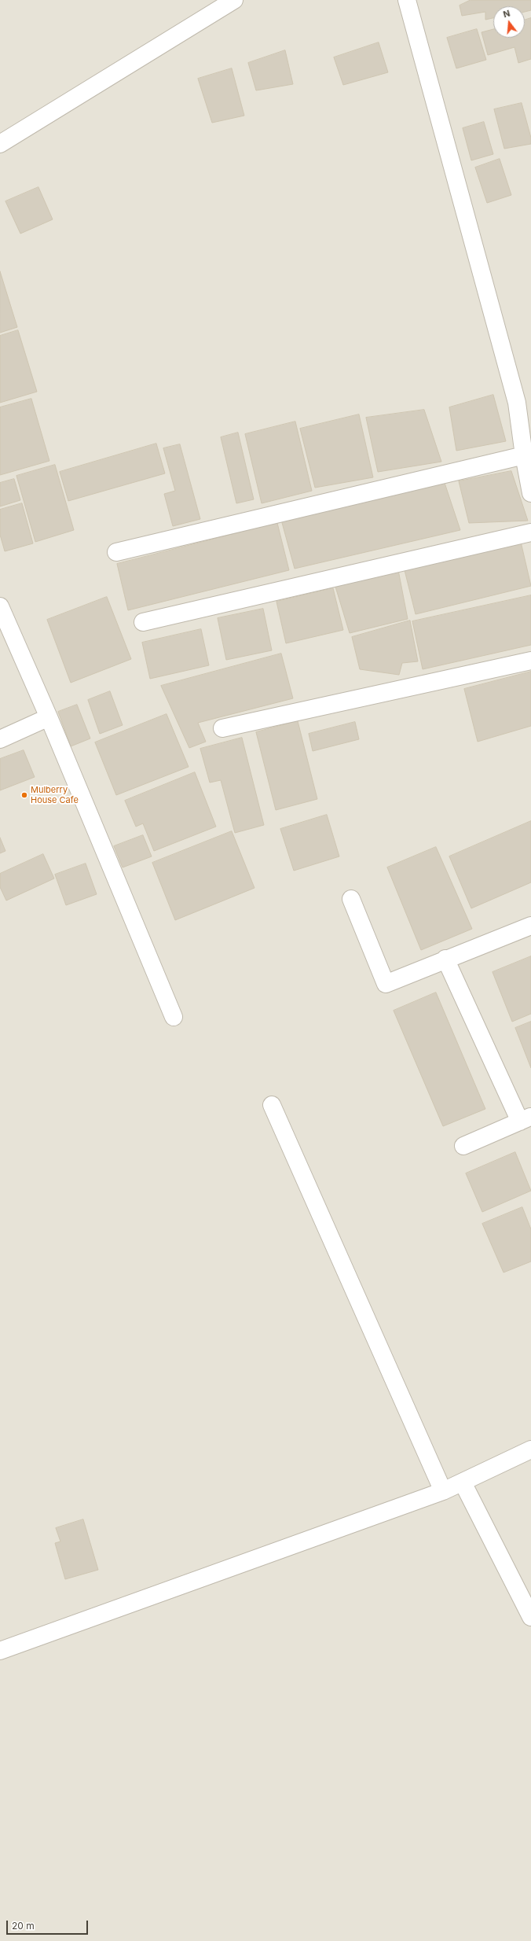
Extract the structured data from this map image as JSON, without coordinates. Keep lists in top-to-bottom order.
{
  "places": ["Mulberry House Cafe"],
  "scale_bar": "20 m",
  "north": "top"
}
